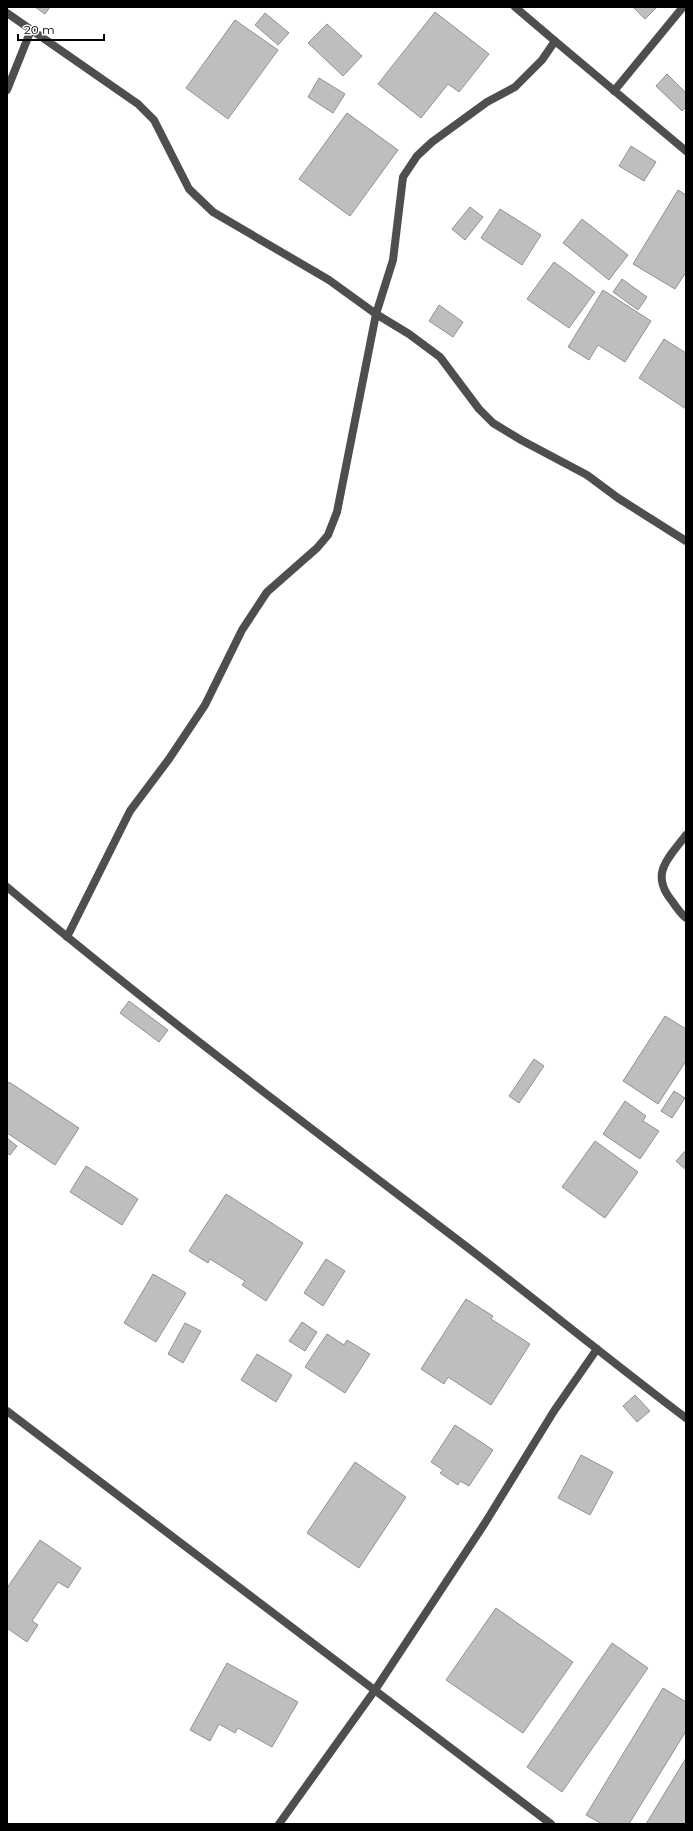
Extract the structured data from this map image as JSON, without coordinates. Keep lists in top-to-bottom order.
{
  "scale_bar": "20 m"
}
